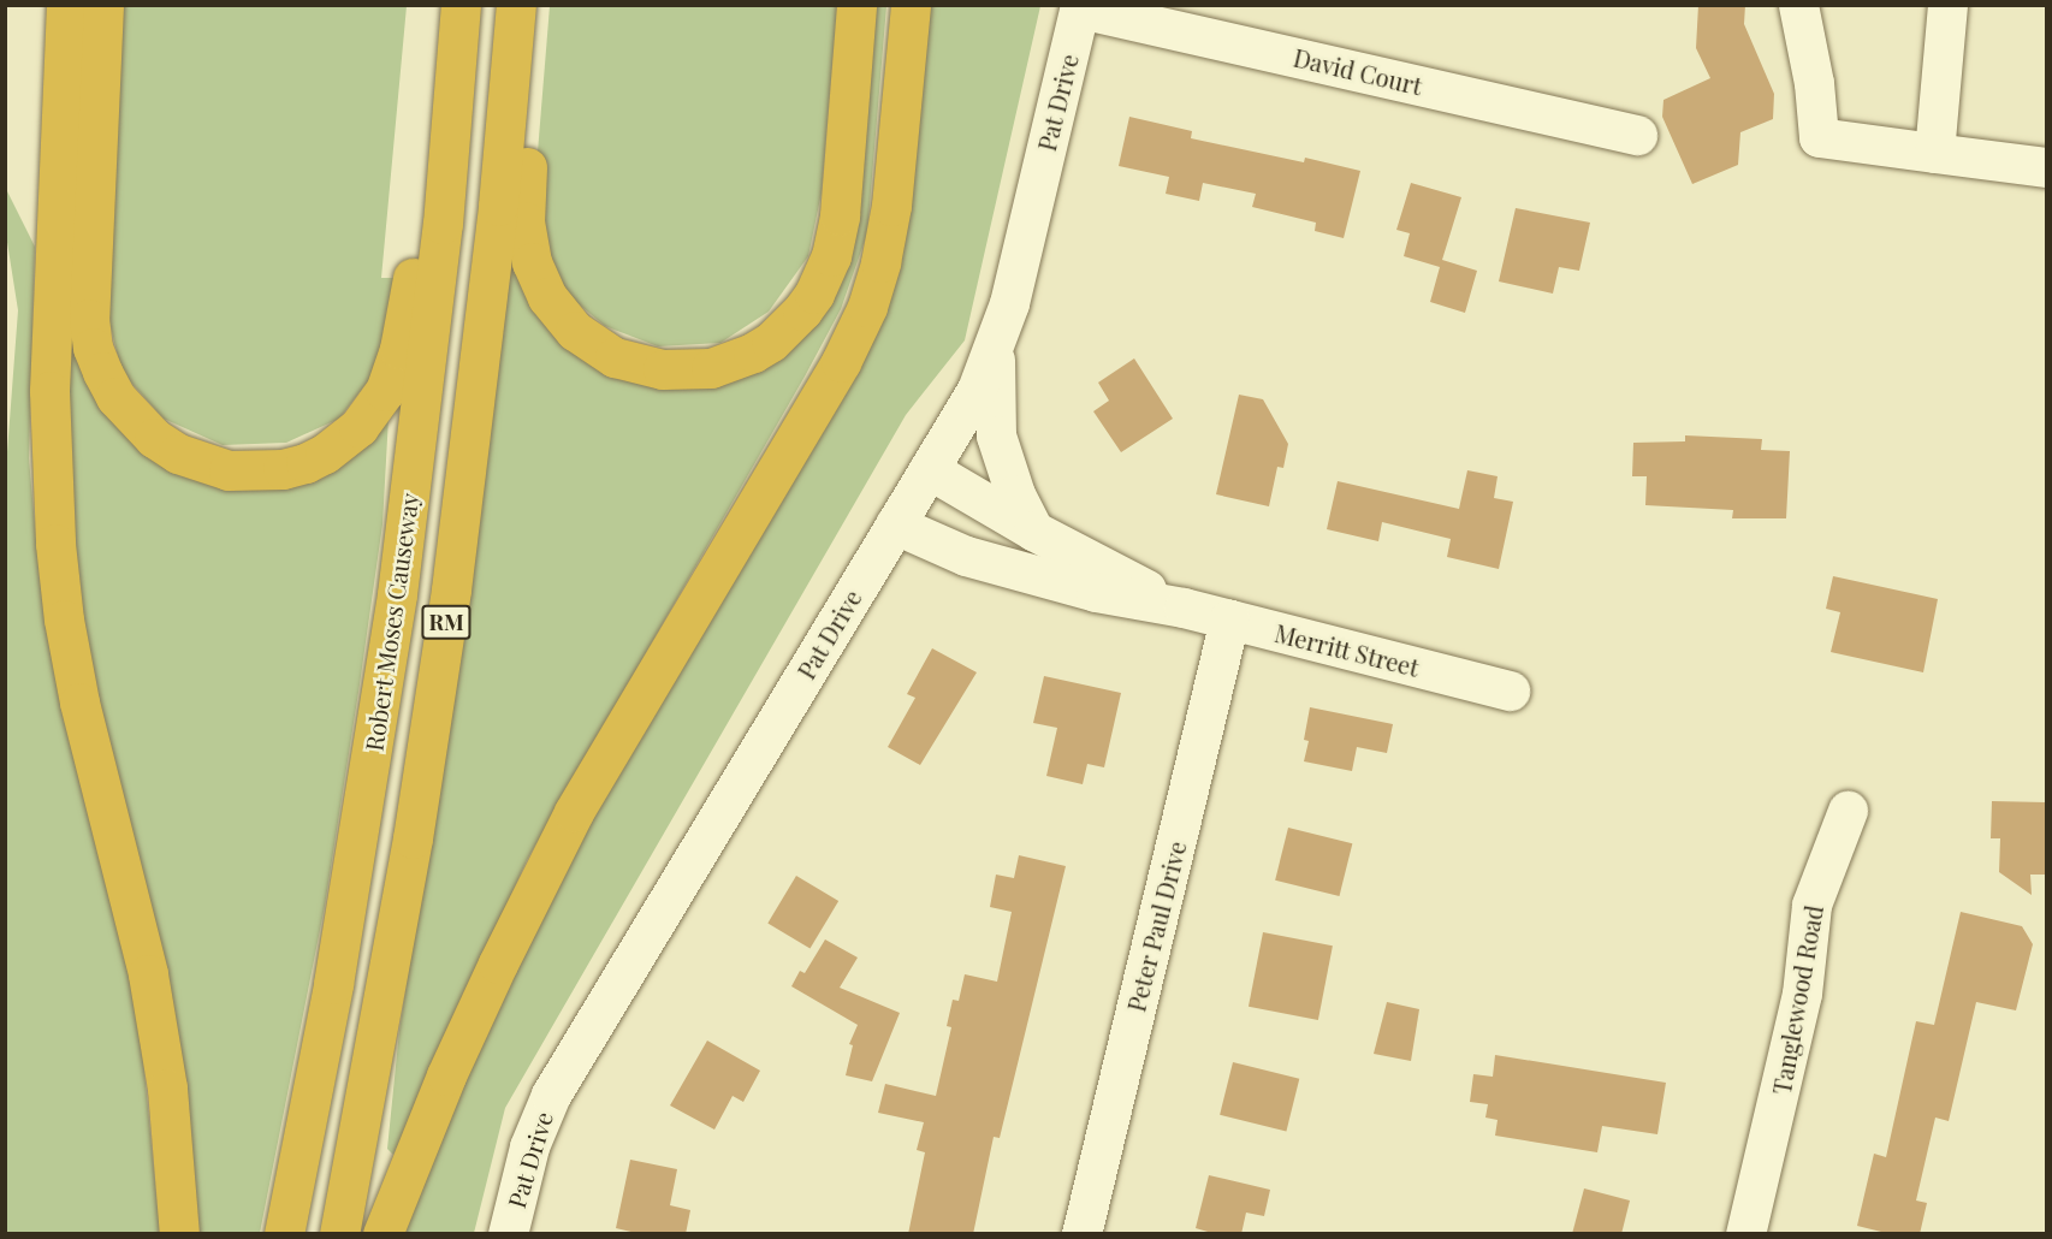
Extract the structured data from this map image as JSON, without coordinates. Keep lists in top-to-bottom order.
{
  "streets": {
    "highway": ["Robert Moses Causeway", "RM"],
    "street": [
      "David Court",
      "Pat Drive",
      "Merritt Street",
      "Peter Paul Drive",
      "Tanglewood Road"
    ]
  },
  "crossings": [
    ["David Court", "Pat Drive"],
    ["Pat Drive", "Merritt Street"],
    ["Merritt Street", "Peter Paul Drive"]
  ]
}
